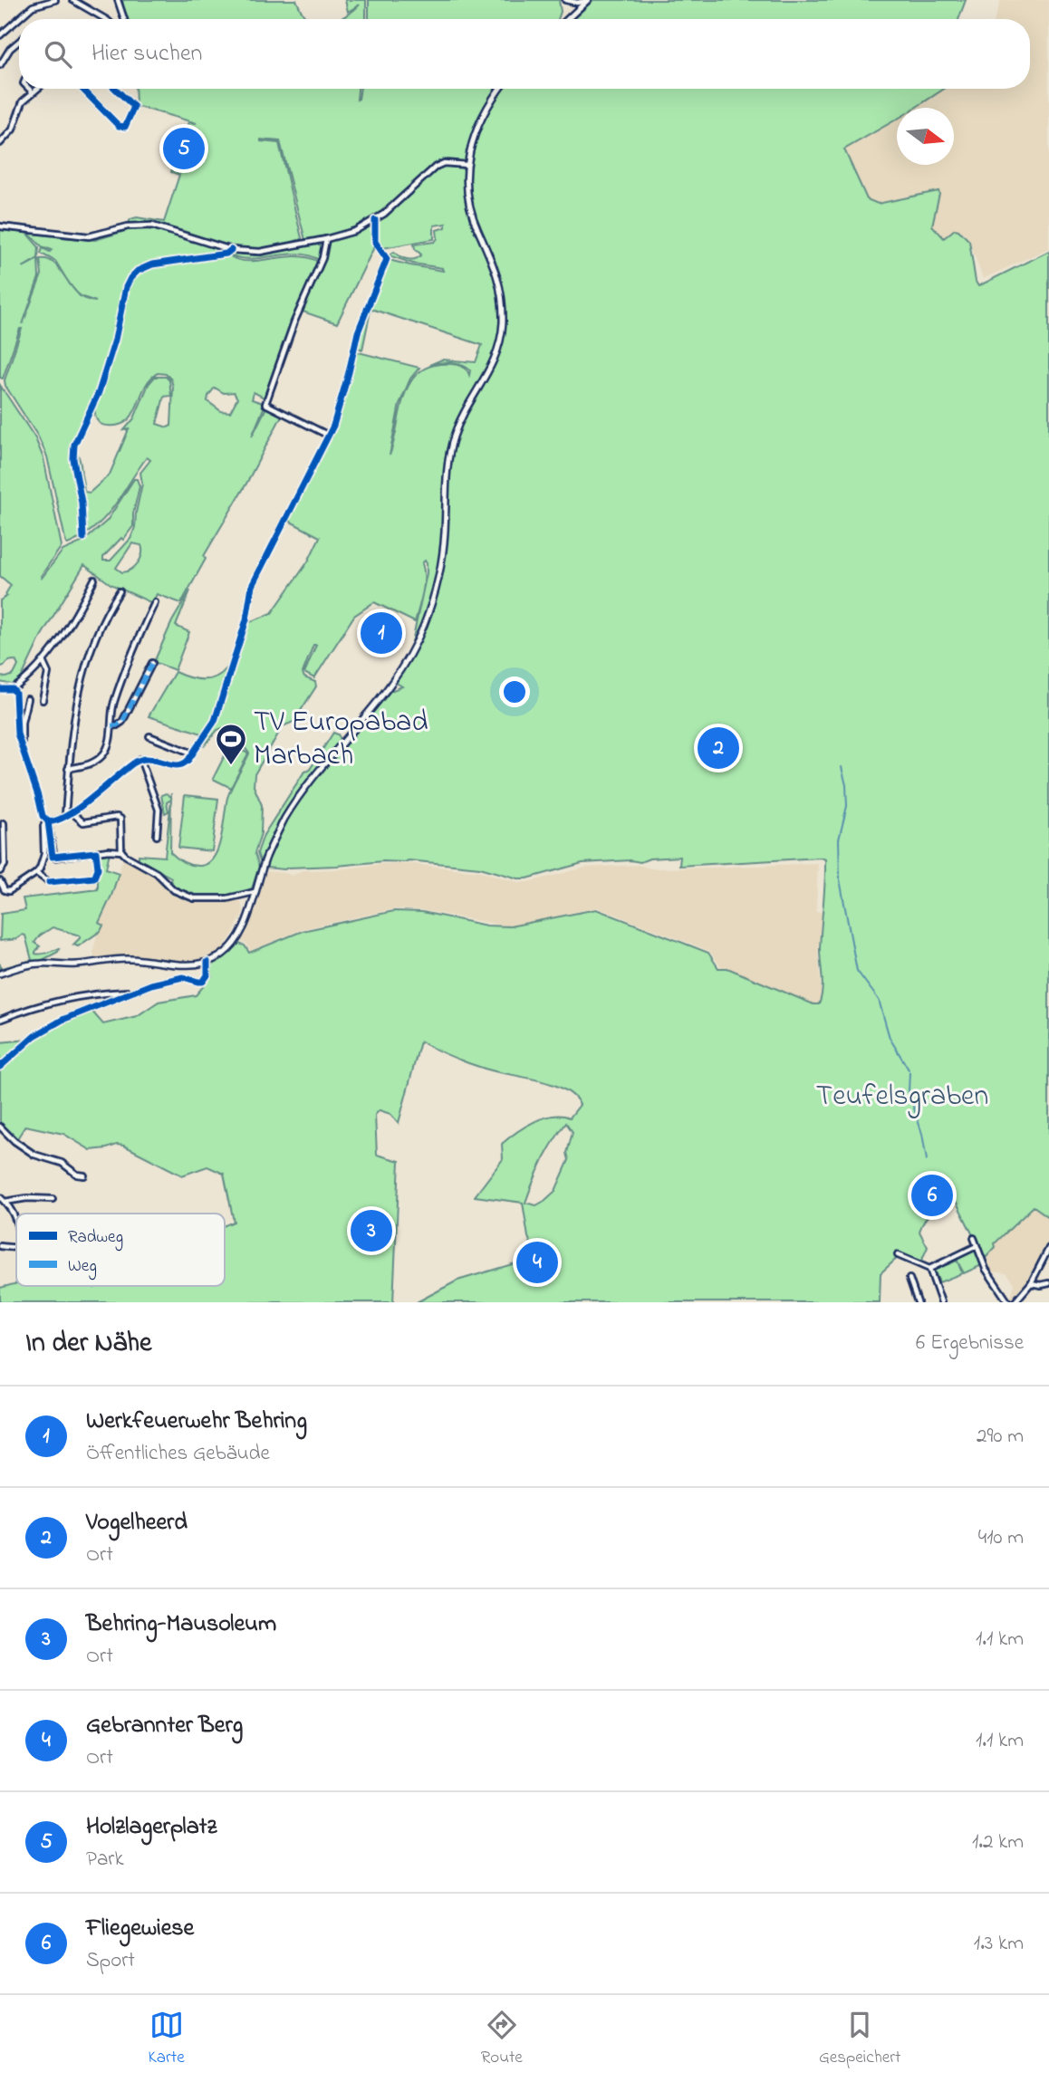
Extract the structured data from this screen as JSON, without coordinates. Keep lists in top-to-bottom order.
{
  "parks": ["Teufelsgraben"],
  "places": {
    "sports": ["TV Europabad Marbach"]
  },
  "legend": ["Radweg", "Weg"],
  "north": "right",
  "page": {
    "search": "Hier suchen",
    "pins": [
      "5",
      "1",
      "2",
      "6",
      "3",
      "4"
    ],
    "heading": ["In der Nähe", "6 Ergebnisse"],
    "list": [
      {
        "mark": "1",
        "name": "Werkfeuerwehr Behring",
        "note": "Öffentliches Gebäude",
        "value": "290 m"
      },
      {
        "mark": "2",
        "name": "Vogelheerd",
        "note": "Ort",
        "value": "410 m"
      },
      {
        "mark": "3",
        "name": "Behring-Mausoleum",
        "note": "Ort",
        "value": "1.1 km"
      },
      {
        "mark": "4",
        "name": "Gebrannter Berg",
        "note": "Ort",
        "value": "1.1 km"
      },
      {
        "mark": "5",
        "name": "Holzlagerplatz",
        "note": "Park",
        "value": "1.2 km"
      },
      {
        "mark": "6",
        "name": "Fliegewiese",
        "note": "Sport",
        "value": "1.3 km"
      }
    ],
    "nav": ["Karte", "Route", "Gespeichert"]
  }
}
